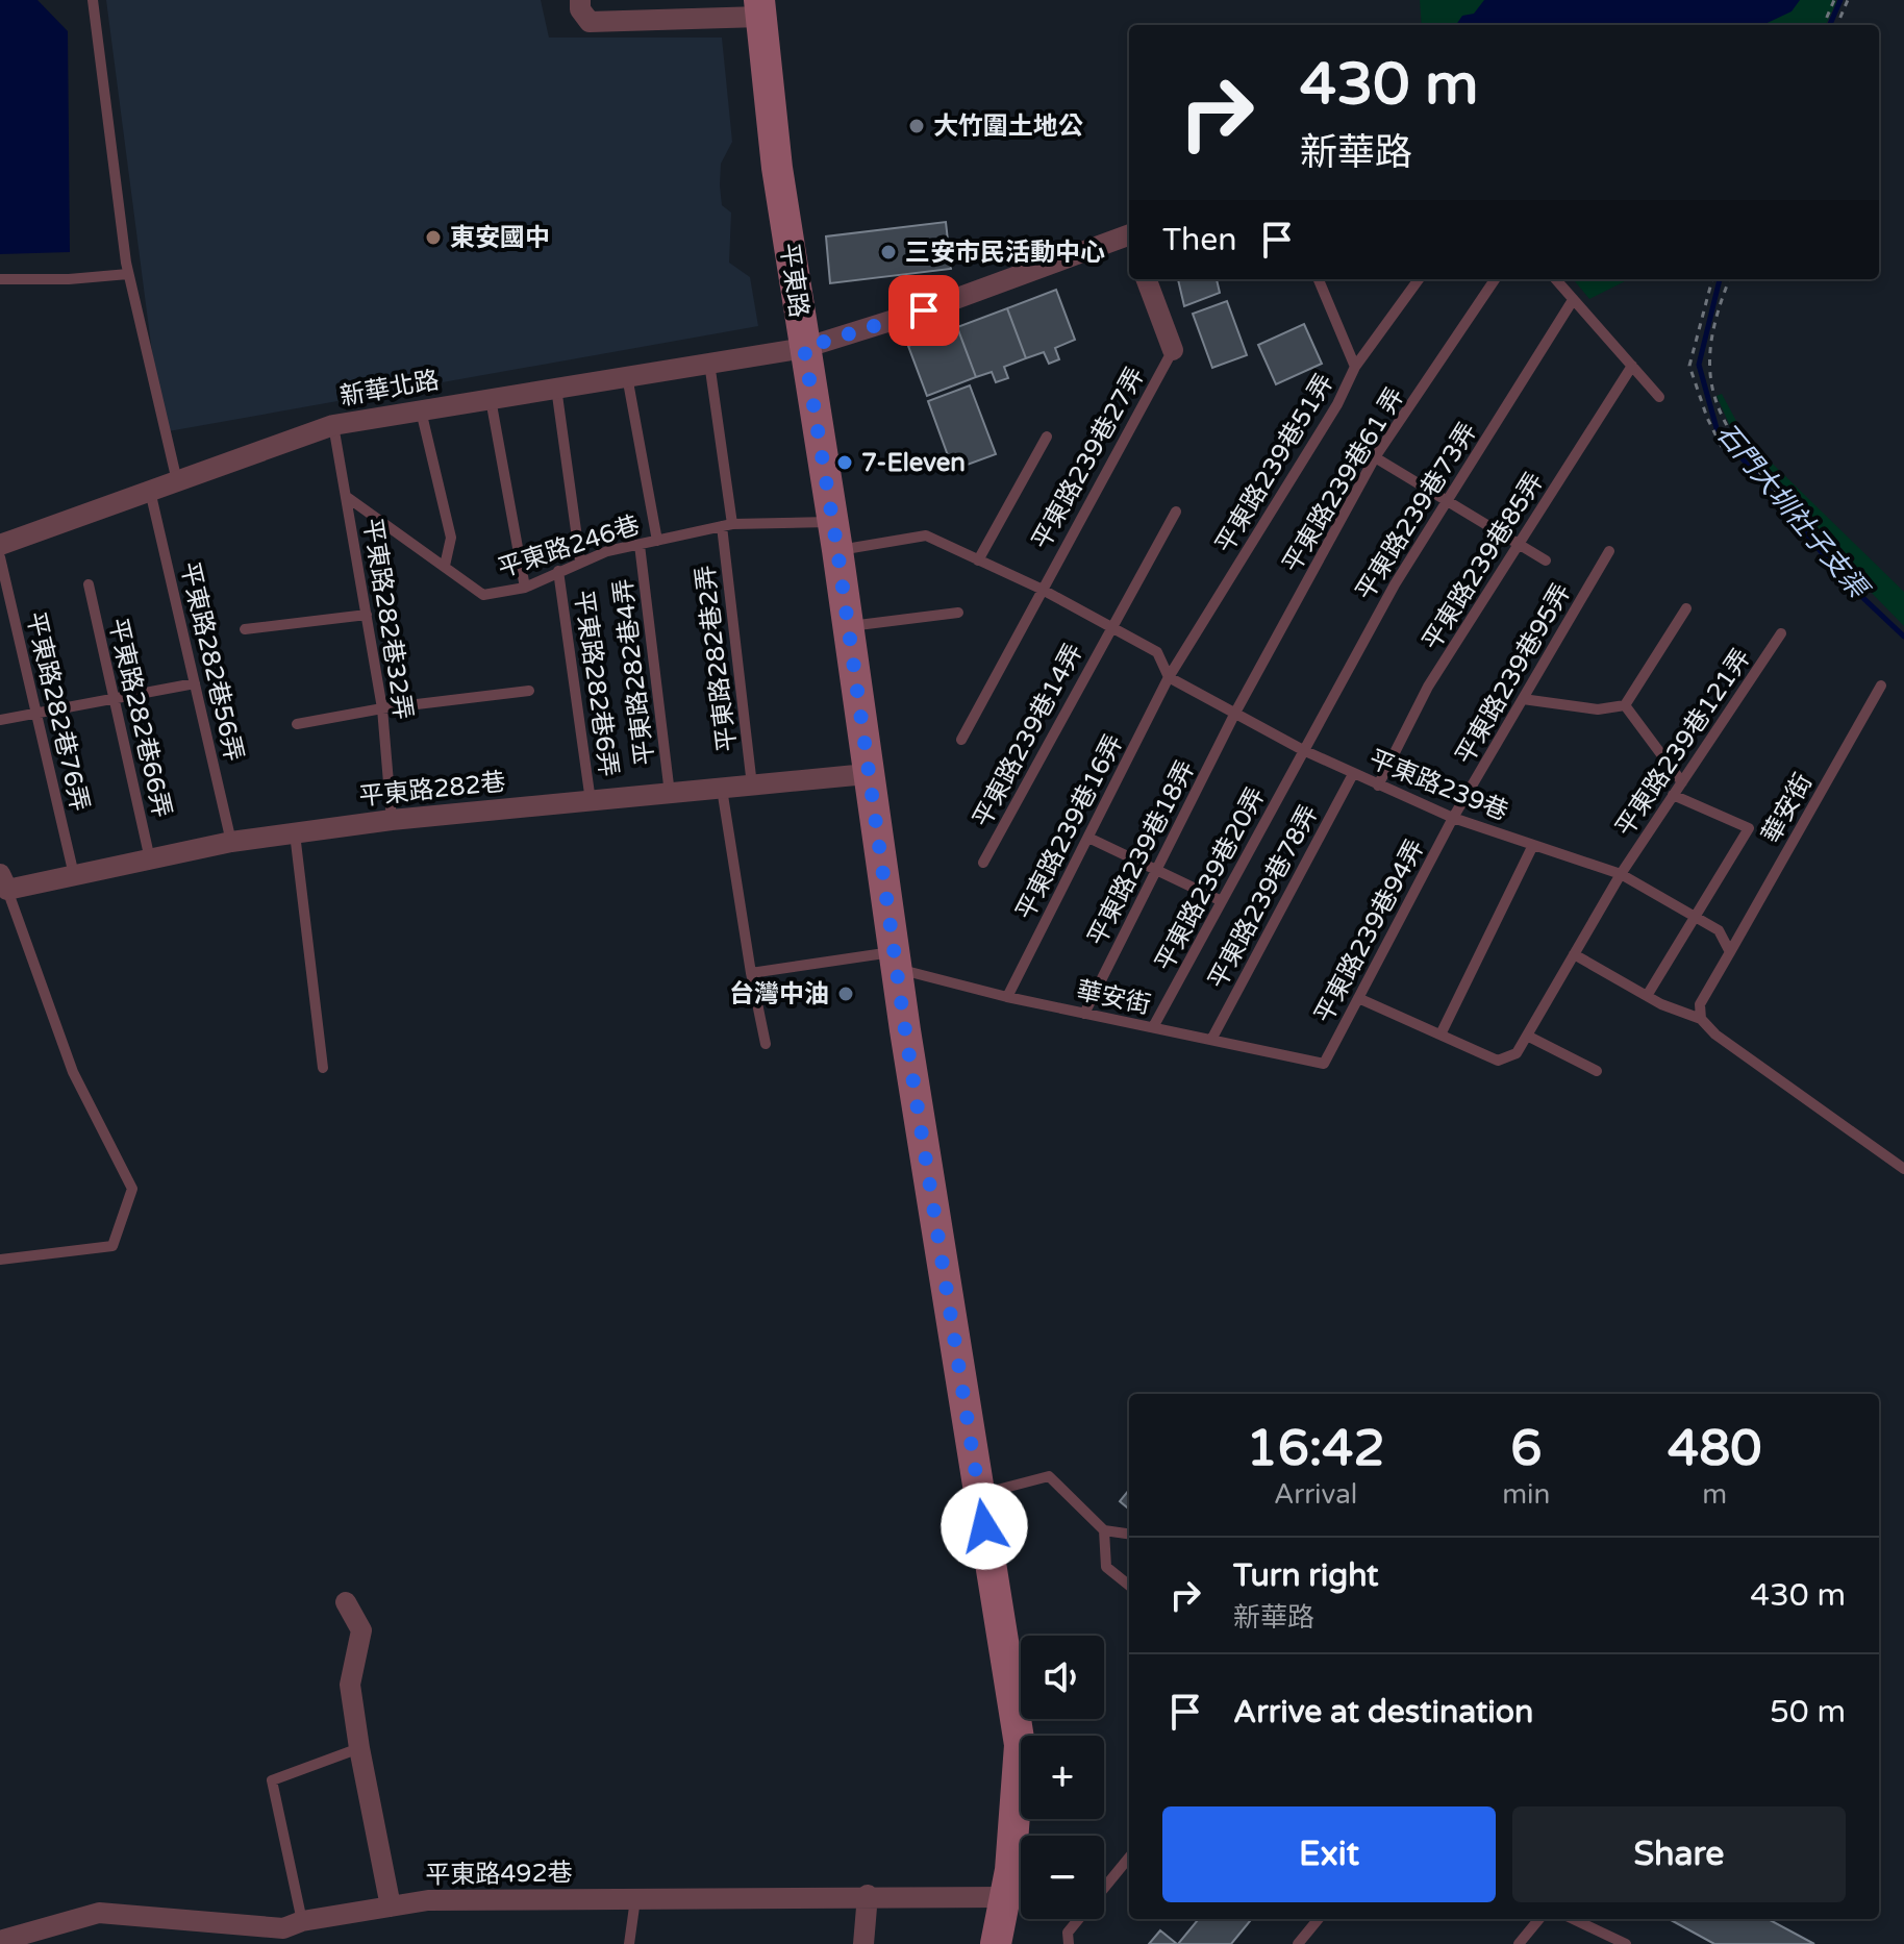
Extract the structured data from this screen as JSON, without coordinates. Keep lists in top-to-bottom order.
{
  "streets": {
    "street": [
      "平東路",
      "新華北路",
      "平東路282巷",
      "平東路492巷"
    ],
    "lane": [
      "平東路239巷27弄",
      "平東路239巷51弄",
      "平東路239巷61 弄",
      "平東路239巷73弄",
      "平東路246巷",
      "平東路239巷85弄",
      "平東路282巷32弄",
      "平東路282巷2弄",
      "平東路282巷56弄",
      "平東路282巷4弄",
      "平東路239巷95弄",
      "平東路282巷6弄",
      "平東路282巷76弄",
      "平東路282巷66弄",
      "平東路239巷14弄",
      "平東路239巷121弄",
      "平東路239巷",
      "華安街",
      "平東路239巷16弄",
      "平東路239巷18弄",
      "平東路239巷20弄",
      "平東路239巷78弄",
      "平東路239巷94弄"
    ]
  },
  "crossings": [
    ["平東路", "新華北路"],
    ["平東路", "平東路246巷"],
    ["平東路", "平東路239巷"],
    ["平東路", "平東路282巷"],
    ["平東路", "華安街"],
    ["平東路", "平東路492巷"],
    ["新華北路", "平東路282巷32弄"],
    ["新華北路", "平東路282巷2弄"],
    ["新華北路", "平東路282巷56弄"],
    ["平東路239巷27弄", "平東路239巷"],
    ["平東路239巷51弄", "平東路239巷"],
    ["平東路239巷51弄", "平東路239巷16弄"],
    ["平東路239巷61 弄", "平東路239巷"],
    ["平東路239巷61 弄", "平東路239巷18弄"],
    ["平東路239巷73弄", "平東路239巷"],
    ["平東路239巷73弄", "平東路239巷20弄"],
    ["平東路246巷", "平東路282巷32弄"],
    ["平東路246巷", "平東路282巷2弄"],
    ["平東路246巷", "平東路282巷4弄"],
    ["平東路246巷", "平東路282巷6弄"],
    ["平東路246巷", "平東路239巷"],
    ["平東路239巷85弄", "平東路239巷"],
    ["平東路282巷32弄", "平東路282巷"],
    ["平東路282巷2弄", "平東路282巷"],
    ["平東路282巷56弄", "平東路282巷"],
    ["平東路282巷4弄", "平東路282巷"],
    ["平東路239巷95弄", "平東路239巷"],
    ["平東路239巷95弄", "平東路239巷94弄"],
    ["平東路282巷6弄", "平東路282巷"],
    ["平東路282巷76弄", "平東路282巷"],
    ["平東路282巷66弄", "平東路282巷"],
    ["平東路239巷14弄", "平東路239巷"],
    ["平東路239巷121弄", "平東路239巷"],
    ["平東路239巷", "華安街"],
    ["平東路239巷", "平東路239巷16弄"],
    ["平東路239巷", "平東路239巷18弄"],
    ["平東路239巷", "平東路239巷20弄"],
    ["平東路239巷", "平東路239巷78弄"],
    ["平東路239巷", "平東路239巷94弄"],
    ["華安街", "平東路239巷16弄"],
    ["華安街", "平東路239巷18弄"],
    ["華安街", "平東路239巷20弄"],
    ["華安街", "平東路239巷78弄"],
    ["華安街", "平東路239巷94弄"]
  ],
  "water": ["石門大圳社子支渠"],
  "places": [
    "大竹圍土地公",
    "東安國中",
    "三安市民活動中心",
    "7-Eleven",
    "台灣中油"
  ],
  "page": {
    "turn": ["430 m", "新華路"],
    "then": "Then",
    "eta": [
      "16:42",
      "Arrival",
      "6",
      "min",
      "480",
      "m"
    ],
    "list": [
      {
        "name": "Turn right",
        "note": "新華路",
        "value": "430 m"
      },
      {
        "name": "Arrive at destination",
        "value": "50 m"
      }
    ],
    "map_buttons": ["+", "−"],
    "buttons": ["Exit", "Share"]
  }
}
